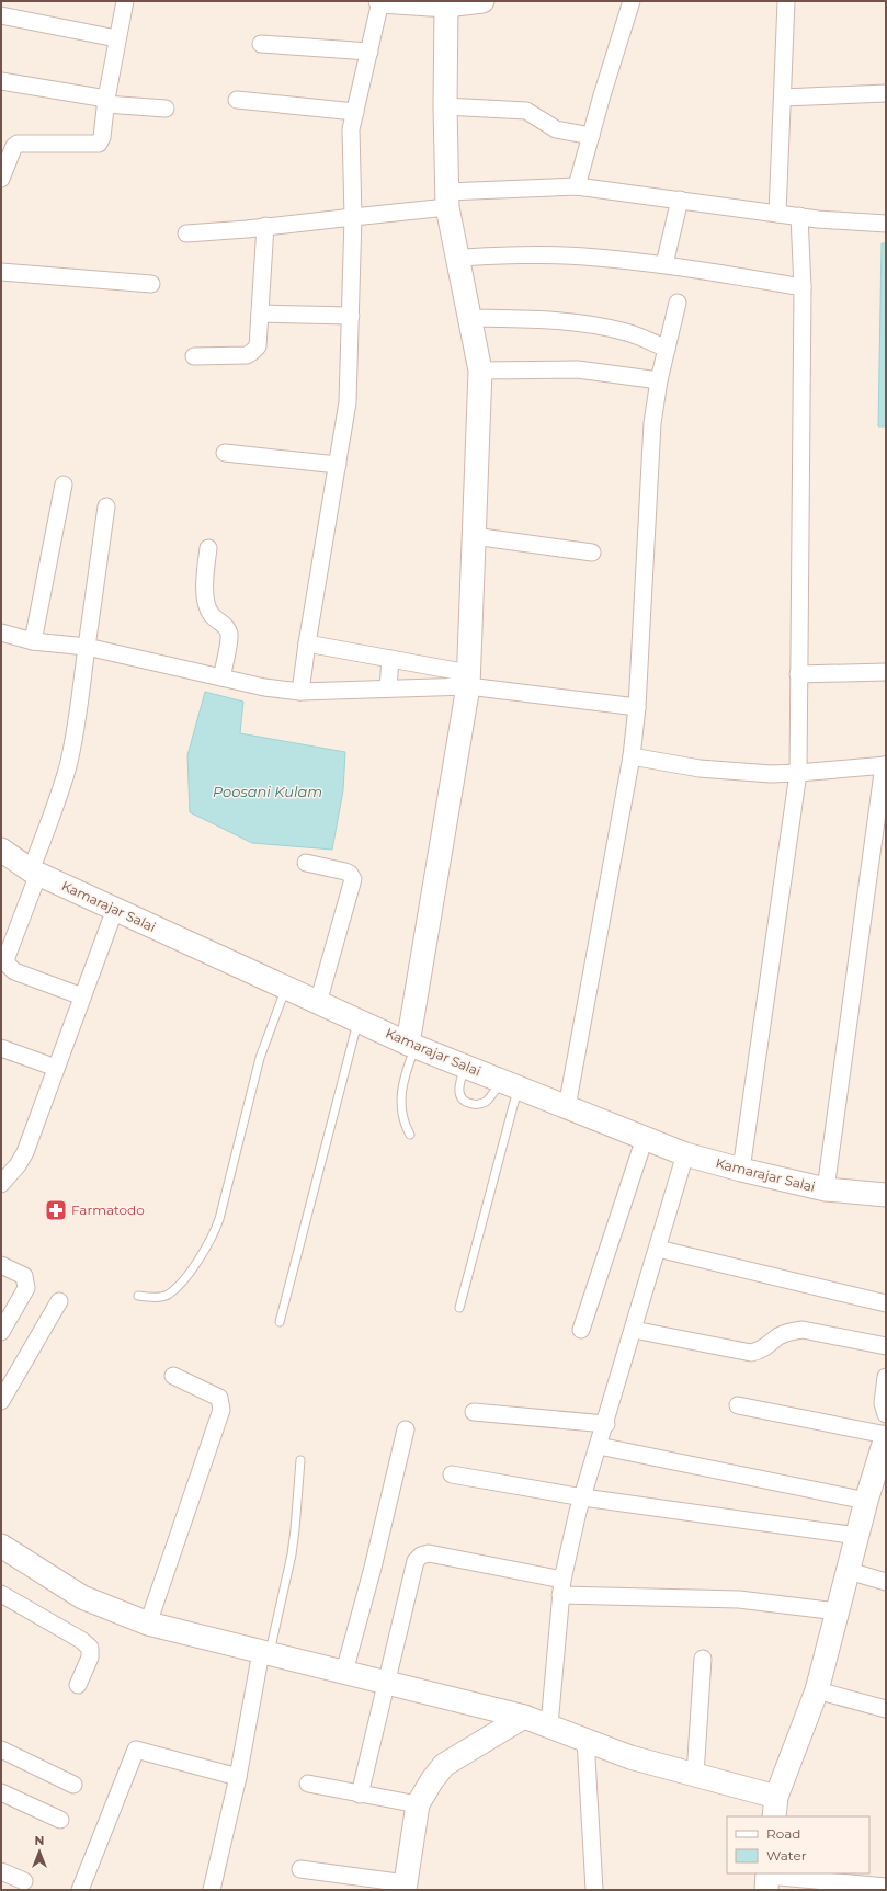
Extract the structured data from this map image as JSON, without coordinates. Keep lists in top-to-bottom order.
{
  "streets": {
    "street": ["Kamarajar Salai"]
  },
  "water": ["Poosani Kulam"],
  "places": {
    "pharmacy": ["Farmatodo"]
  },
  "legend": ["Road", "Water"],
  "north": "top"
}
